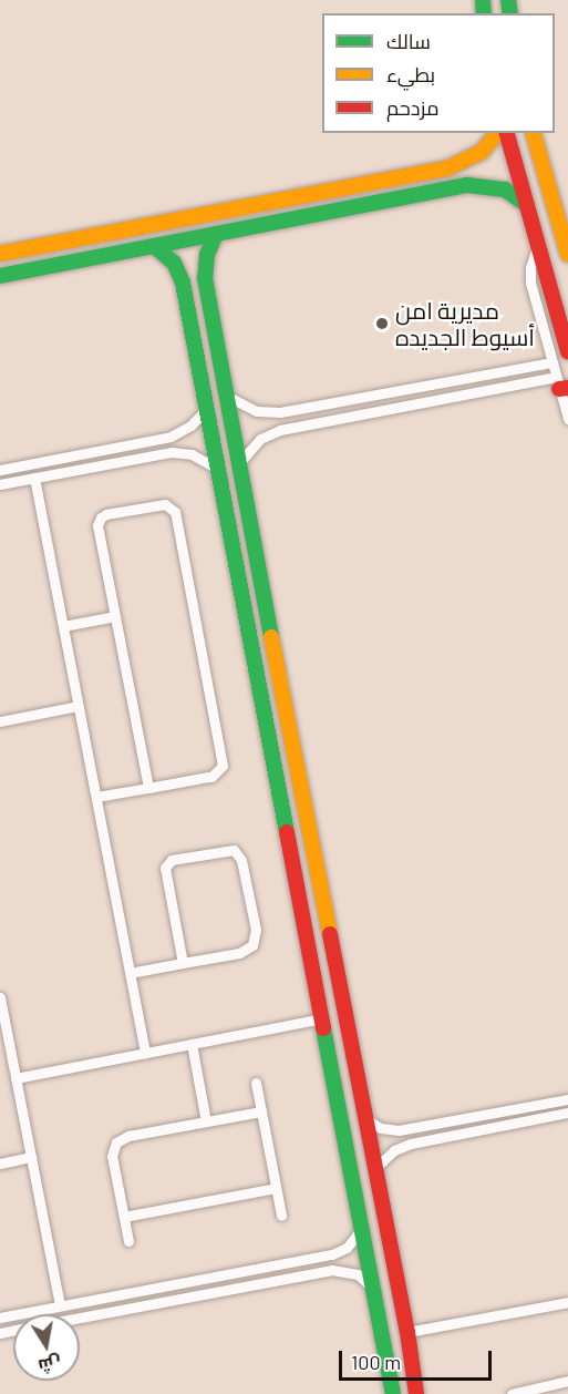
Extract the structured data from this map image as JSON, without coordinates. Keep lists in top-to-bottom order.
{
  "places": ["مديرية امن أسيوط الجديده"],
  "legend": ["سالك", "بطيء", "مزدحم"],
  "scale_bar": "100 m",
  "north": "bottom"
}
